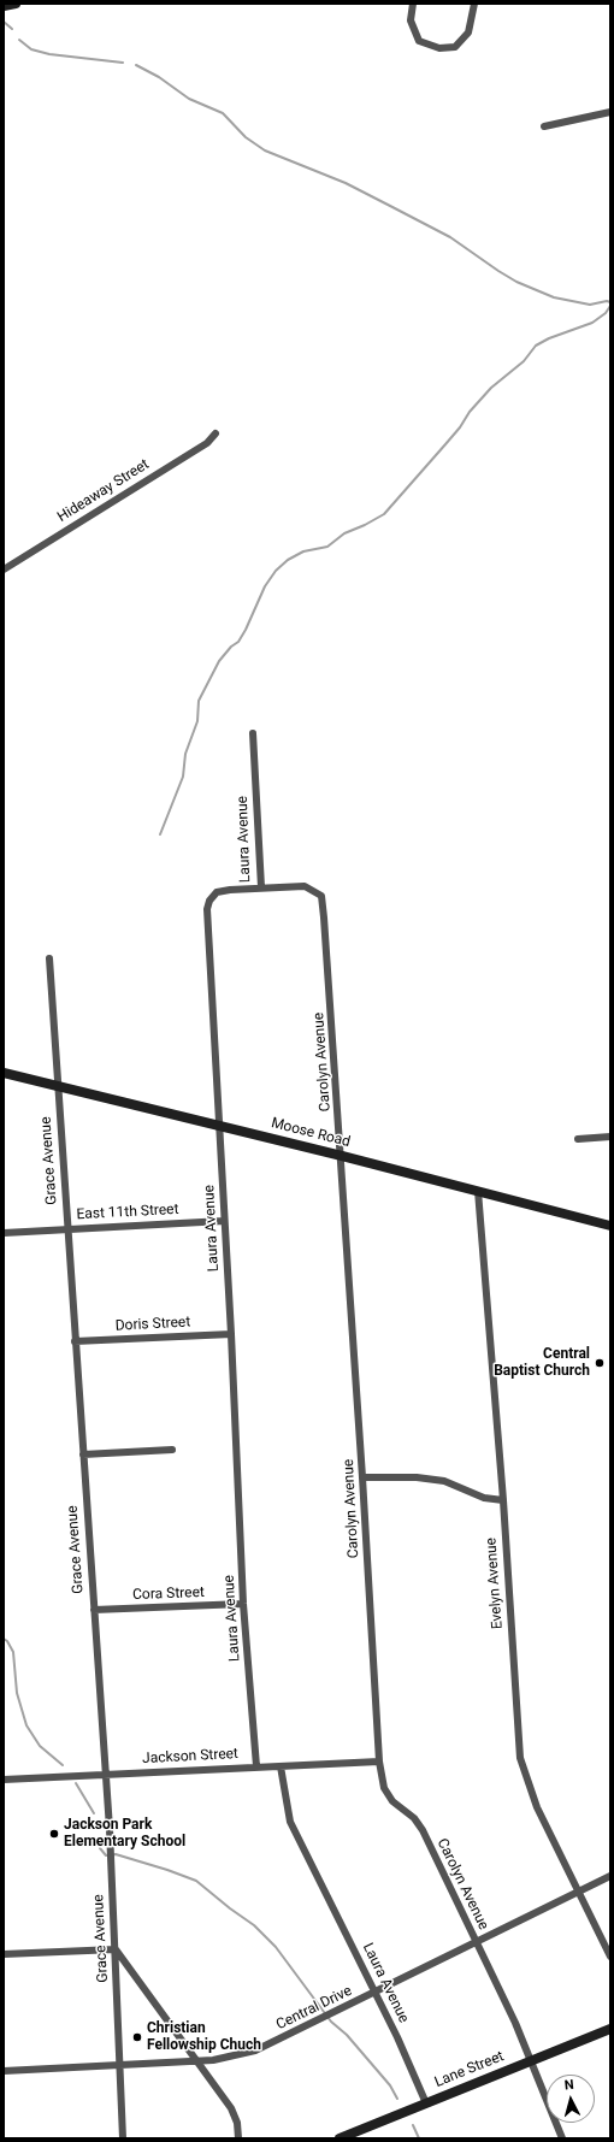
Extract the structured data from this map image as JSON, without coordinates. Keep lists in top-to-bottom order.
{
  "streets": {
    "street": [
      "Hideaway Street",
      "Laura Avenue",
      "Carolyn Avenue",
      "Moose Road",
      "Grace Avenue",
      "East 11th Street",
      "Doris Street",
      "Evelyn Avenue",
      "Cora Street",
      "Jackson Street",
      "Central Drive",
      "Lane Street"
    ]
  },
  "crossings": [
    ["Laura Avenue", "Carolyn Avenue"],
    ["Laura Avenue", "Moose Road"],
    ["Laura Avenue", "East 11th Street"],
    ["Laura Avenue", "Doris Street"],
    ["Laura Avenue", "Cora Street"],
    ["Laura Avenue", "Jackson Street"],
    ["Laura Avenue", "Central Drive"],
    ["Laura Avenue", "Lane Street"],
    ["Carolyn Avenue", "Moose Road"],
    ["Carolyn Avenue", "Jackson Street"],
    ["Carolyn Avenue", "Central Drive"],
    ["Carolyn Avenue", "Lane Street"],
    ["Moose Road", "Grace Avenue"],
    ["Moose Road", "Evelyn Avenue"],
    ["Grace Avenue", "East 11th Street"],
    ["Grace Avenue", "Doris Street"],
    ["Grace Avenue", "Cora Street"],
    ["Grace Avenue", "Jackson Street"],
    ["Grace Avenue", "Central Drive"],
    ["Evelyn Avenue", "Central Drive"]
  ],
  "places": ["Central Baptist Church", "Jackson Park Elementary School", "Christian Fellowship Chuch"],
  "north": "top"
}
